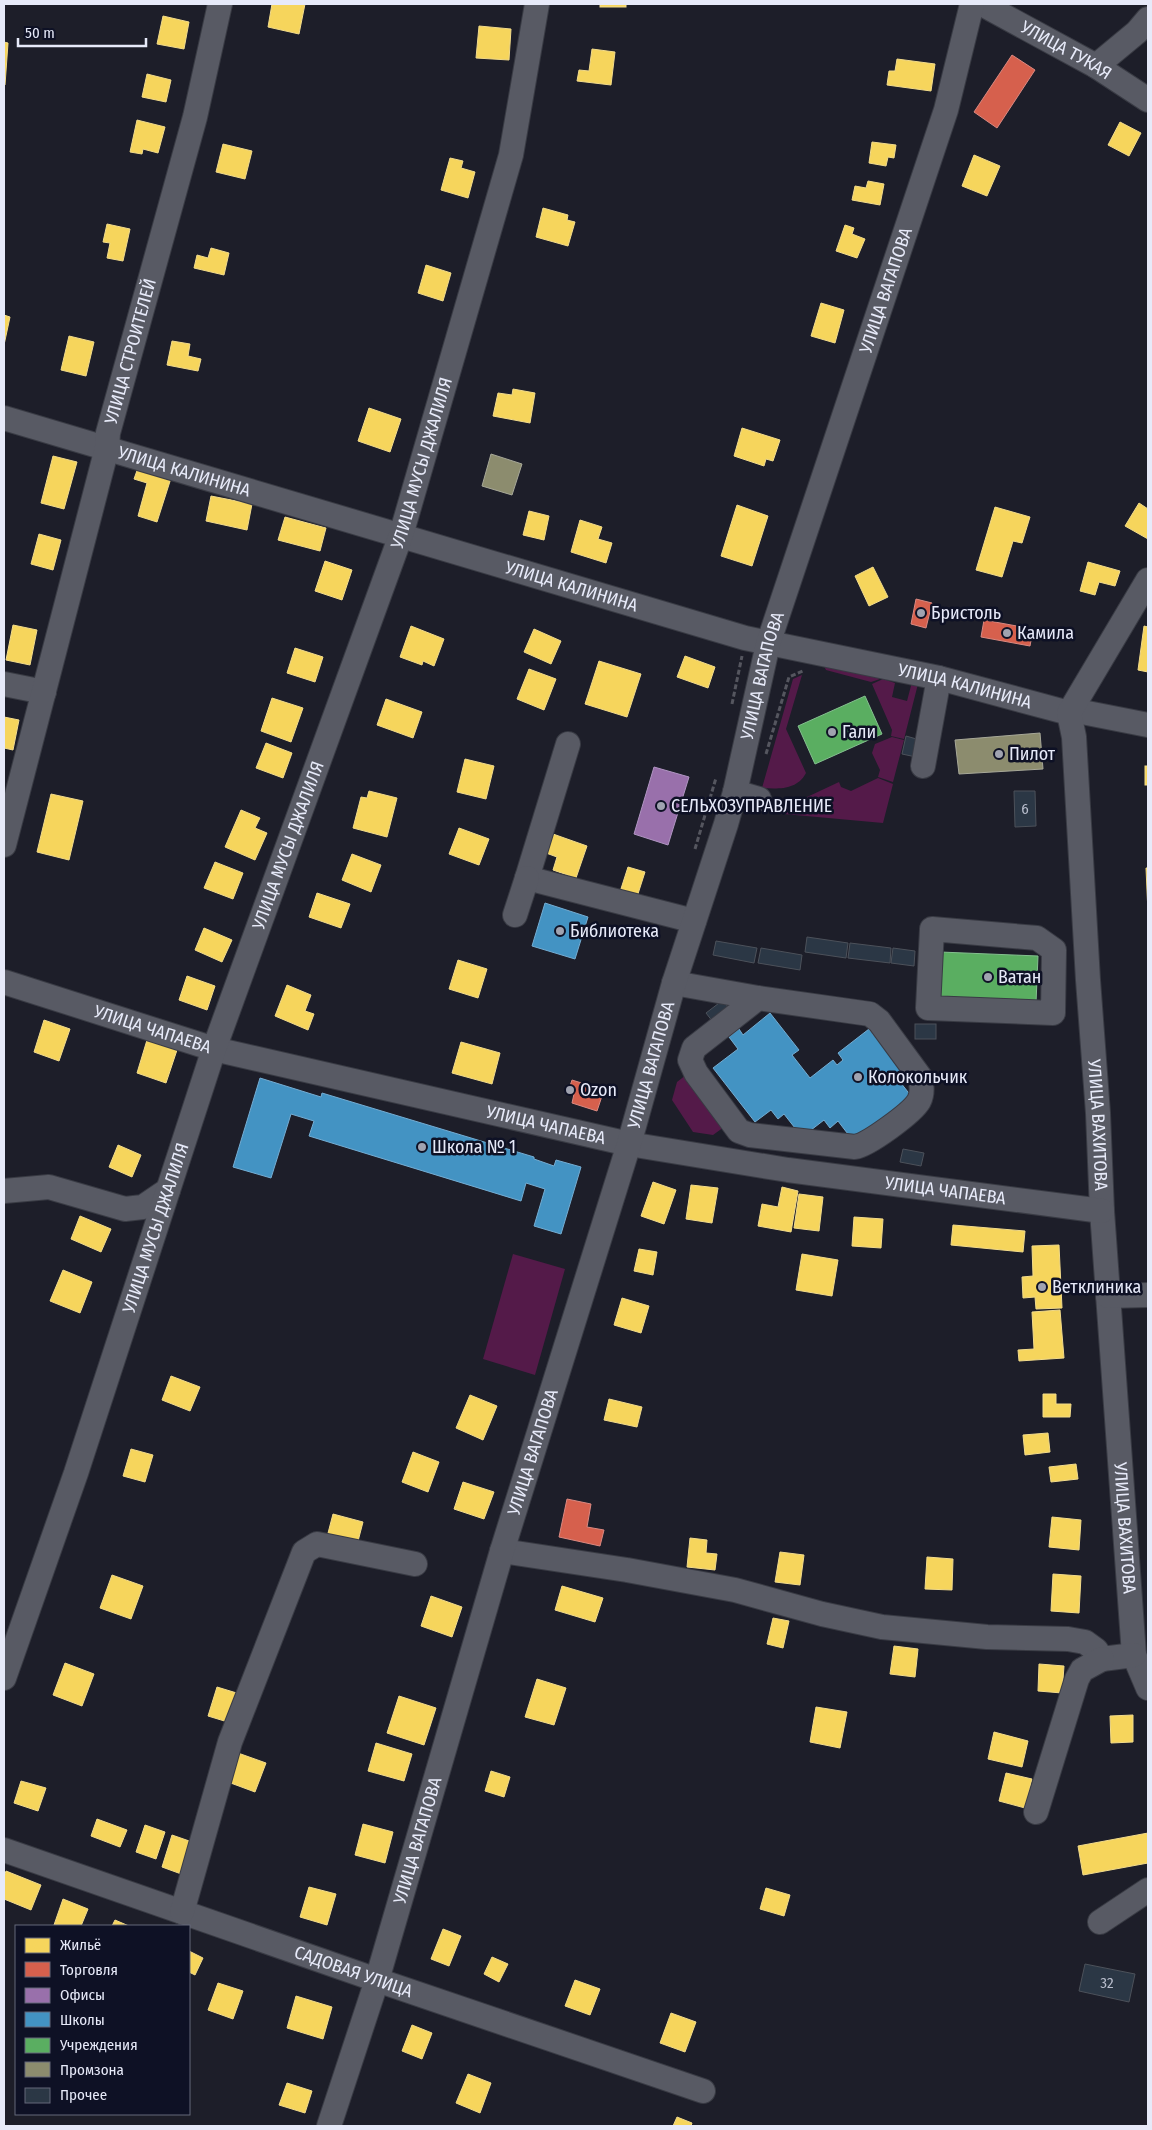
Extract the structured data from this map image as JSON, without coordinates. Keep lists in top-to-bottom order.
{
  "streets": {
    "street": [
      "УЛИЦА ТУКАЯ",
      "УЛИЦА ВАГАПОВА",
      "УЛИЦА СТРОИТЕЛЕЙ",
      "УЛИЦА МУСЫ ДЖАЛИЛЯ",
      "УЛИЦА КАЛИНИНА",
      "УЛИЦА ЧАПАЕВА",
      "УЛИЦА ВАХИТОВА",
      "САДОВАЯ УЛИЦА"
    ]
  },
  "crossings": [
    ["УЛИЦА ВАГАПОВА", "УЛИЦА КАЛИНИНА"],
    ["УЛИЦА ВАГАПОВА", "УЛИЦА ЧАПАЕВА"],
    ["УЛИЦА ВАГАПОВА", "САДОВАЯ УЛИЦА"],
    ["УЛИЦА СТРОИТЕЛЕЙ", "УЛИЦА КАЛИНИНА"],
    ["УЛИЦА МУСЫ ДЖАЛИЛЯ", "УЛИЦА КАЛИНИНА"],
    ["УЛИЦА МУСЫ ДЖАЛИЛЯ", "УЛИЦА ЧАПАЕВА"],
    ["УЛИЦА КАЛИНИНА", "УЛИЦА ВАХИТОВА"],
    ["УЛИЦА ЧАПАЕВА", "УЛИЦА ВАХИТОВА"]
  ],
  "places": [
    "Бристоль",
    "Камила",
    "Гали",
    "Пилот",
    "СЕЛЬХОЗУПРАВЛЕНИЕ",
    "Библиотека",
    "Ватан",
    "Колокольчик",
    "Ozon",
    "Школа № 1",
    "Ветклиника"
  ],
  "house_numbers": ["6", "32"],
  "legend": [
    "Жильё",
    "Торговля",
    "Офисы",
    "Школы",
    "Учреждения",
    "Промзона",
    "Прочее"
  ],
  "scale_bar": "50 m"
}
